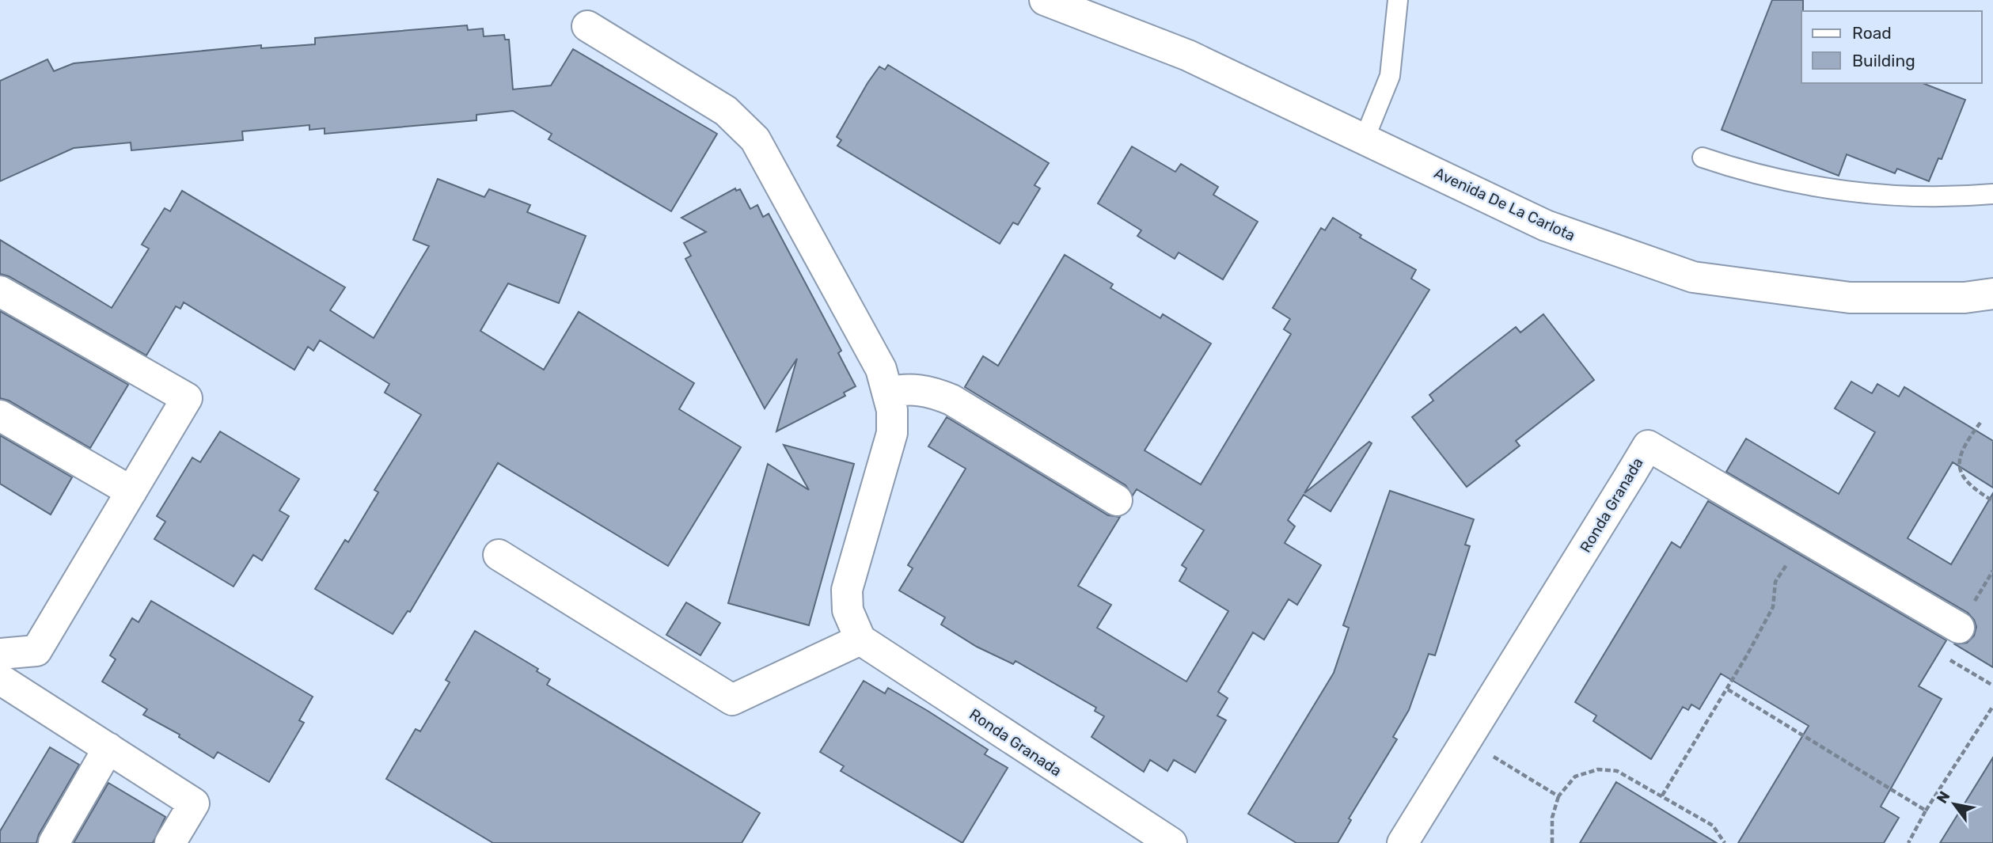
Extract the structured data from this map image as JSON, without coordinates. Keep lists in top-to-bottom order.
{
  "streets": {
    "street": ["Avenida De La Carlota", "Ronda Granada"]
  },
  "legend": ["Road", "Building"],
  "north": "top left"
}
